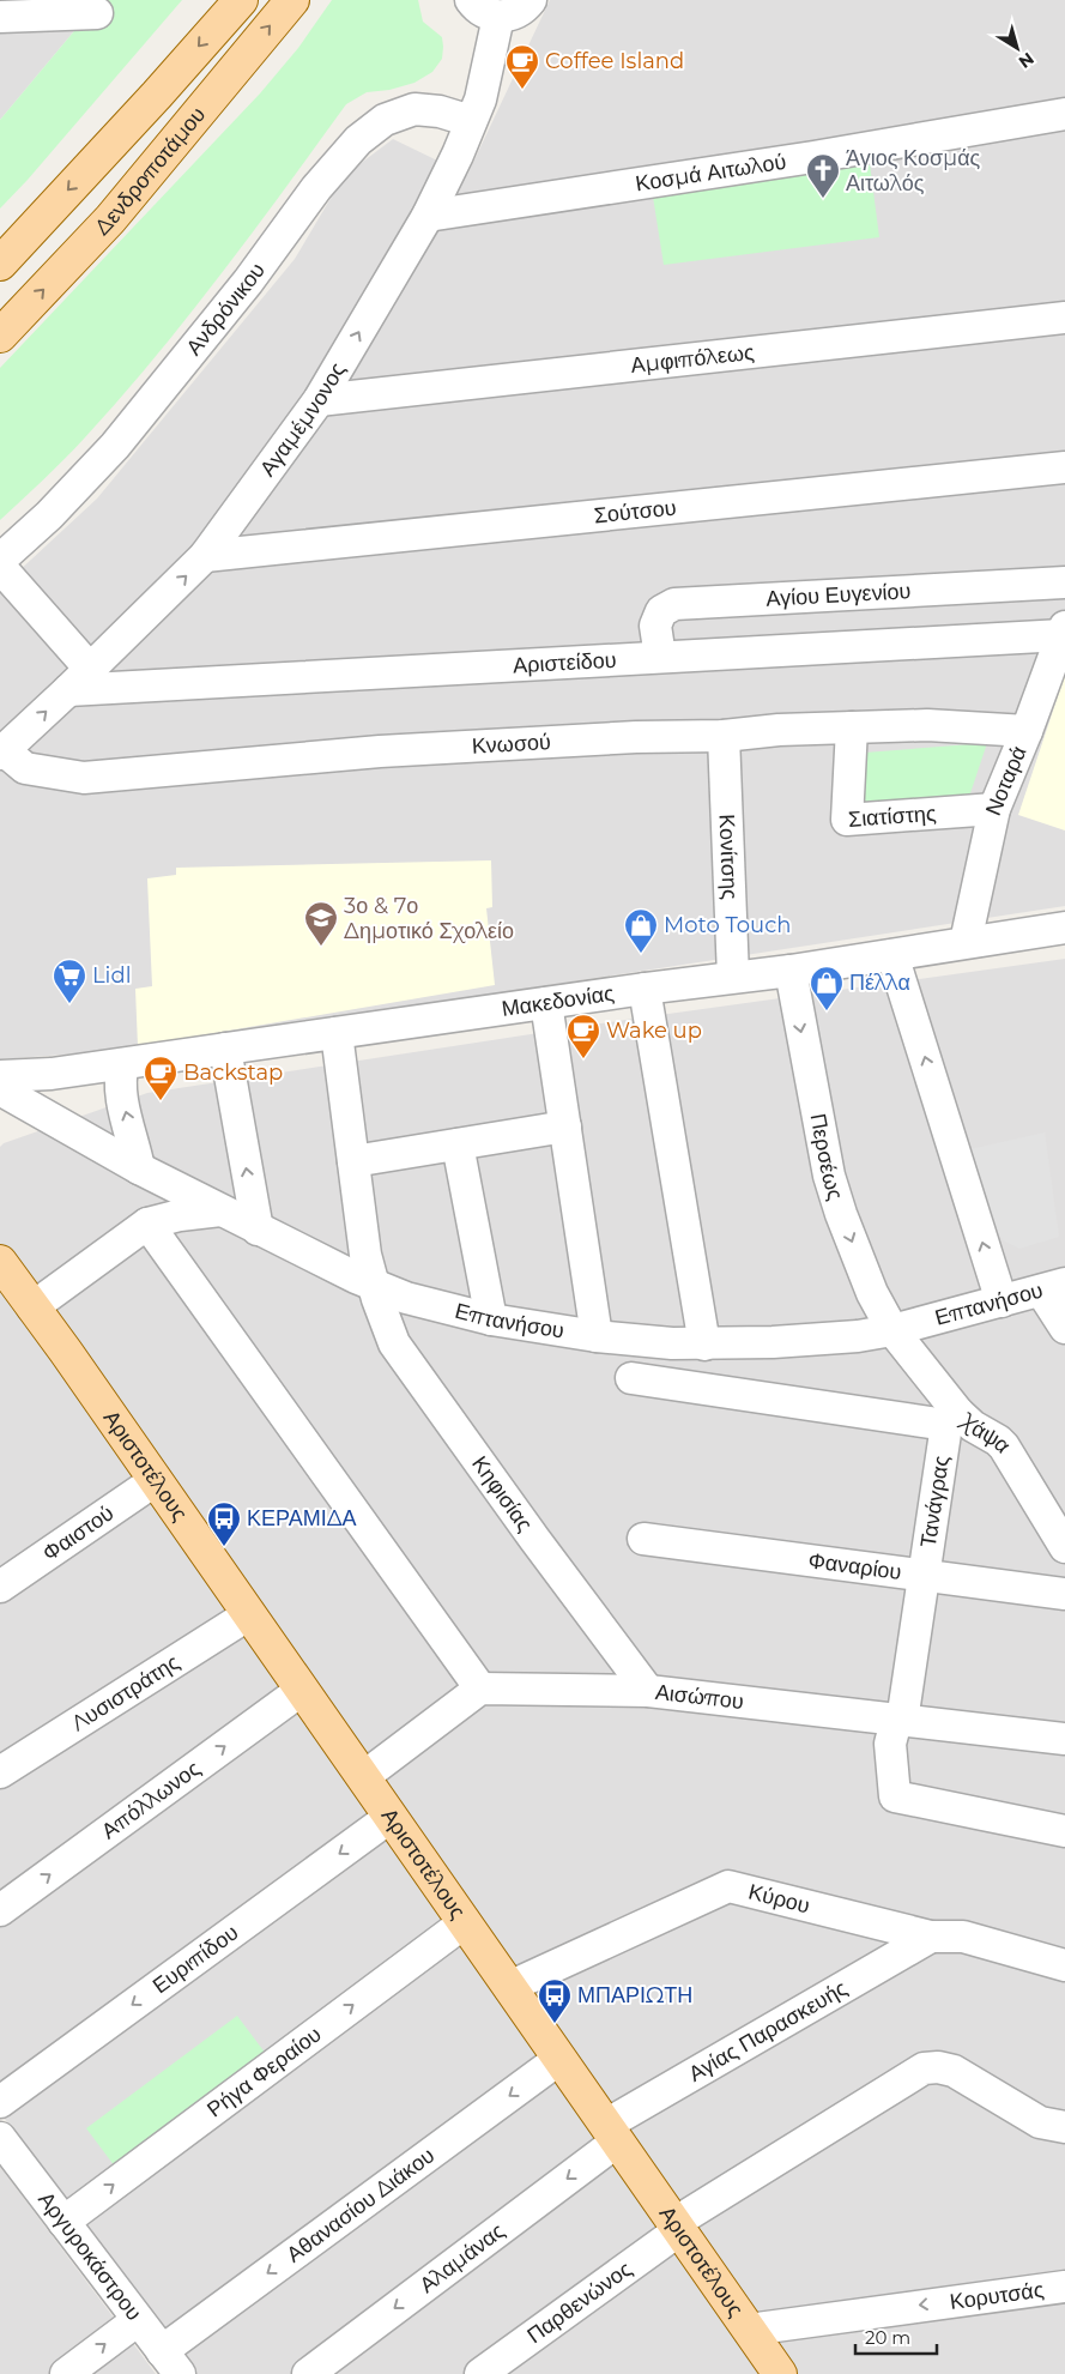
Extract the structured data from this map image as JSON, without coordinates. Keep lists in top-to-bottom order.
{
  "streets": {
    "main road": ["Δενδροποτάμου", "Αριστοτέλους"],
    "street": [
      "Κοσμά Αιτωλού",
      "Ανδρόνικου",
      "Αμφιπόλεως",
      "Αγαμέμνονος",
      "Σούτσου",
      "Αγίου Ευγενίου",
      "Αριστείδου",
      "Κνωσού",
      "Νοταρά",
      "Σιατίστης",
      "Κονίτσης",
      "Μακεδονίας",
      "Περσέως",
      "Επτανήσου",
      "Χάψα",
      "Κηφισίας",
      "Τανάγρας",
      "Φαιστού",
      "Φαναρίου",
      "Λυσιστράτης",
      "Αισώπου",
      "Απόλλωνος",
      "Κύρου",
      "Ευριπίδου",
      "Αγίας Παρασκευής",
      "Ρήγα Φεραίου",
      "Αθανασίου Διάκου",
      "Αργυροκάστρου",
      "Αλαμάνας",
      "Κορυτσάς",
      "Παρθενώνος"
    ]
  },
  "crossings": [
    ["Κοσμά Αιτωλού", "Αγαμέμνονος"],
    ["Ανδρόνικου", "Αγαμέμνονος"],
    ["Αμφιπόλεως", "Αγαμέμνονος"],
    ["Αγαμέμνονος", "Σούτσου"],
    ["Αγαμέμνονος", "Αριστείδου"],
    ["Αγαμέμνονος", "Κνωσού"],
    ["Αγίου Ευγενίου", "Αριστείδου"],
    ["Αριστείδου", "Νοταρά"],
    ["Κνωσού", "Νοταρά"],
    ["Κνωσού", "Σιατίστης"],
    ["Κνωσού", "Κονίτσης"],
    ["Νοταρά", "Σιατίστης"],
    ["Νοταρά", "Μακεδονίας"],
    ["Κονίτσης", "Μακεδονίας"],
    ["Μακεδονίας", "Περσέως"],
    ["Μακεδονίας", "Επτανήσου"],
    ["Μακεδονίας", "Κηφισίας"],
    ["Περσέως", "Επτανήσου"],
    ["Περσέως", "Χάψα"],
    ["Επτανήσου", "Χάψα"],
    ["Επτανήσου", "Κηφισίας"],
    ["Χάψα", "Τανάγρας"],
    ["Αριστοτέλους", "Φαιστού"],
    ["Αριστοτέλους", "Λυσιστράτης"],
    ["Αριστοτέλους", "Απόλλωνος"],
    ["Αριστοτέλους", "Κύρου"],
    ["Αριστοτέλους", "Ευριπίδου"],
    ["Αριστοτέλους", "Αγίας Παρασκευής"],
    ["Αριστοτέλους", "Ρήγα Φεραίου"],
    ["Αριστοτέλους", "Αθανασίου Διάκου"],
    ["Αριστοτέλους", "Αλαμάνας"],
    ["Αριστοτέλους", "Κορυτσάς"],
    ["Αριστοτέλους", "Παρθενώνος"],
    ["Κηφισίας", "Αισώπου"],
    ["Τανάγρας", "Φαναρίου"],
    ["Τανάγρας", "Αισώπου"],
    ["Κύρου", "Αγίας Παρασκευής"],
    ["Αγίας Παρασκευής", "Αλαμάνας"],
    ["Ρήγα Φεραίου", "Αργυροκάστρου"],
    ["Αθανασίου Διάκου", "Αργυροκάστρου"]
  ],
  "one_way": [
    "Αγαμέμνονος",
    "Απόλλωνος",
    "Ευριπίδου",
    "Ρήγα Φεραίου",
    "Αθανασίου Διάκου",
    "Αλαμάνας",
    "Κορυτσάς"
  ],
  "places": {
    "cafe": ["Coffee Island", "Wake up", "Backstap"],
    "church": ["Άγιος Κοσμάς Αιτωλός"],
    "school or university": ["3ο & 7ο Δημοτικό Σχολείο"],
    "shop": ["Moto Touch", "Πέλλα"],
    "supermarket": ["Lidl"],
    "bus stop": ["ΚΕΡΑΜΙΔΑ", "ΜΠΑΡΙΩΤΗ"]
  },
  "scale_bar": "20 m",
  "north": "bottom right"
}
